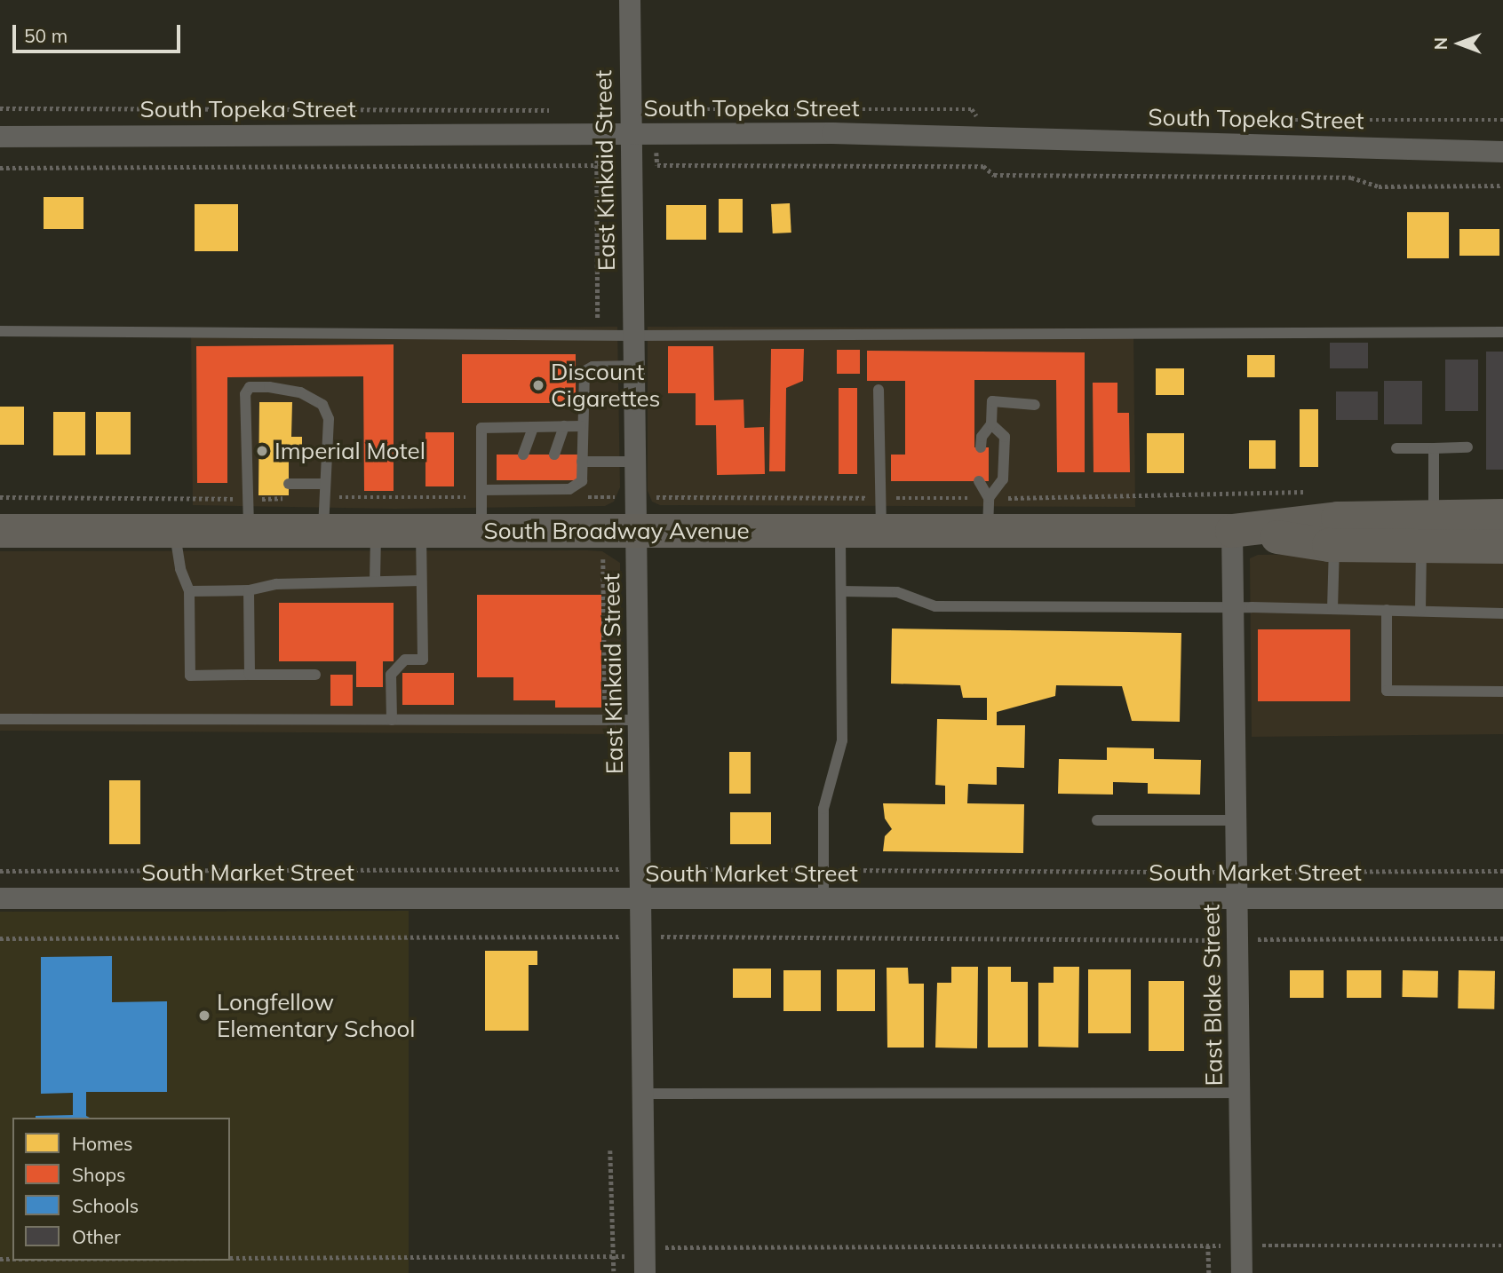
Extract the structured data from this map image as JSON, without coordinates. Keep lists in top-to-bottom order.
{
  "streets": {
    "main road": ["South Broadway Avenue"],
    "street": [
      "South Topeka Street",
      "East Kinkaid Street",
      "South Market Street",
      "East Blake Street"
    ]
  },
  "crossings": [
    ["South Topeka Street", "East Kinkaid Street"],
    ["East Kinkaid Street", "South Broadway Avenue"],
    ["East Kinkaid Street", "South Market Street"],
    ["South Broadway Avenue", "East Blake Street"],
    ["South Market Street", "East Blake Street"]
  ],
  "places": ["Discount Cigarettes", "Imperial Motel", "Longfellow Elementary School"],
  "legend": [
    "Homes",
    "Shops",
    "Schools",
    "Other"
  ],
  "scale_bar": "50 m",
  "north": "left"
}
